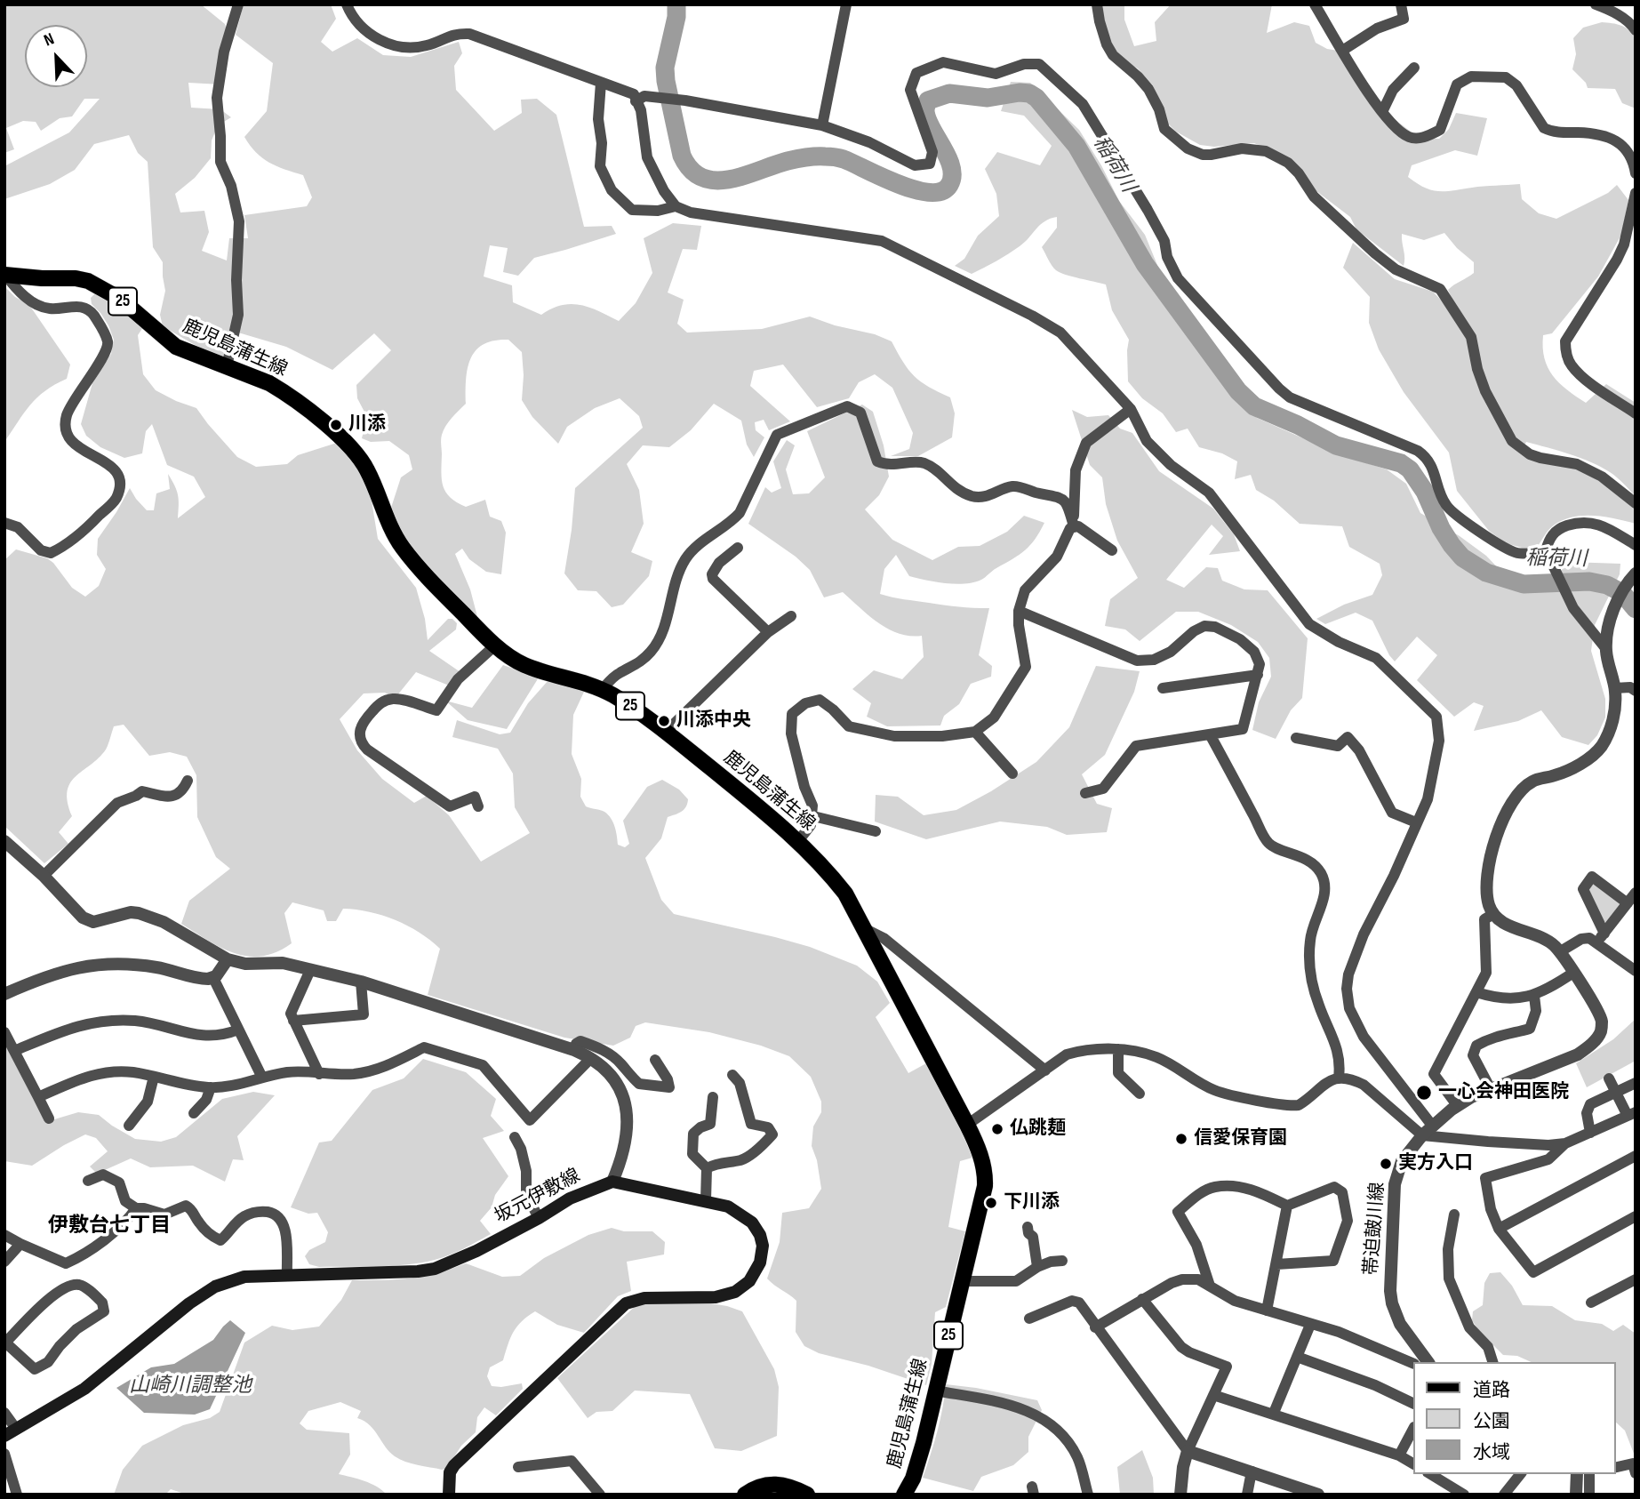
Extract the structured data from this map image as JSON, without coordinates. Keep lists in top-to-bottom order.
{
  "streets": {
    "main road": ["25", "鹿児島蒲生線", "坂元伊敷線"],
    "street": ["帯迫皷川線"]
  },
  "districts": ["伊敷台七丁目"],
  "water": ["稲荷川", "山崎川調整池"],
  "places": [
    "川添",
    "川添中央",
    "一心会神田医院",
    "仏跳麺",
    "信愛保育園",
    "実方入口",
    "下川添"
  ],
  "legend": ["道路", "公園", "水域"],
  "north": "top left"
}
